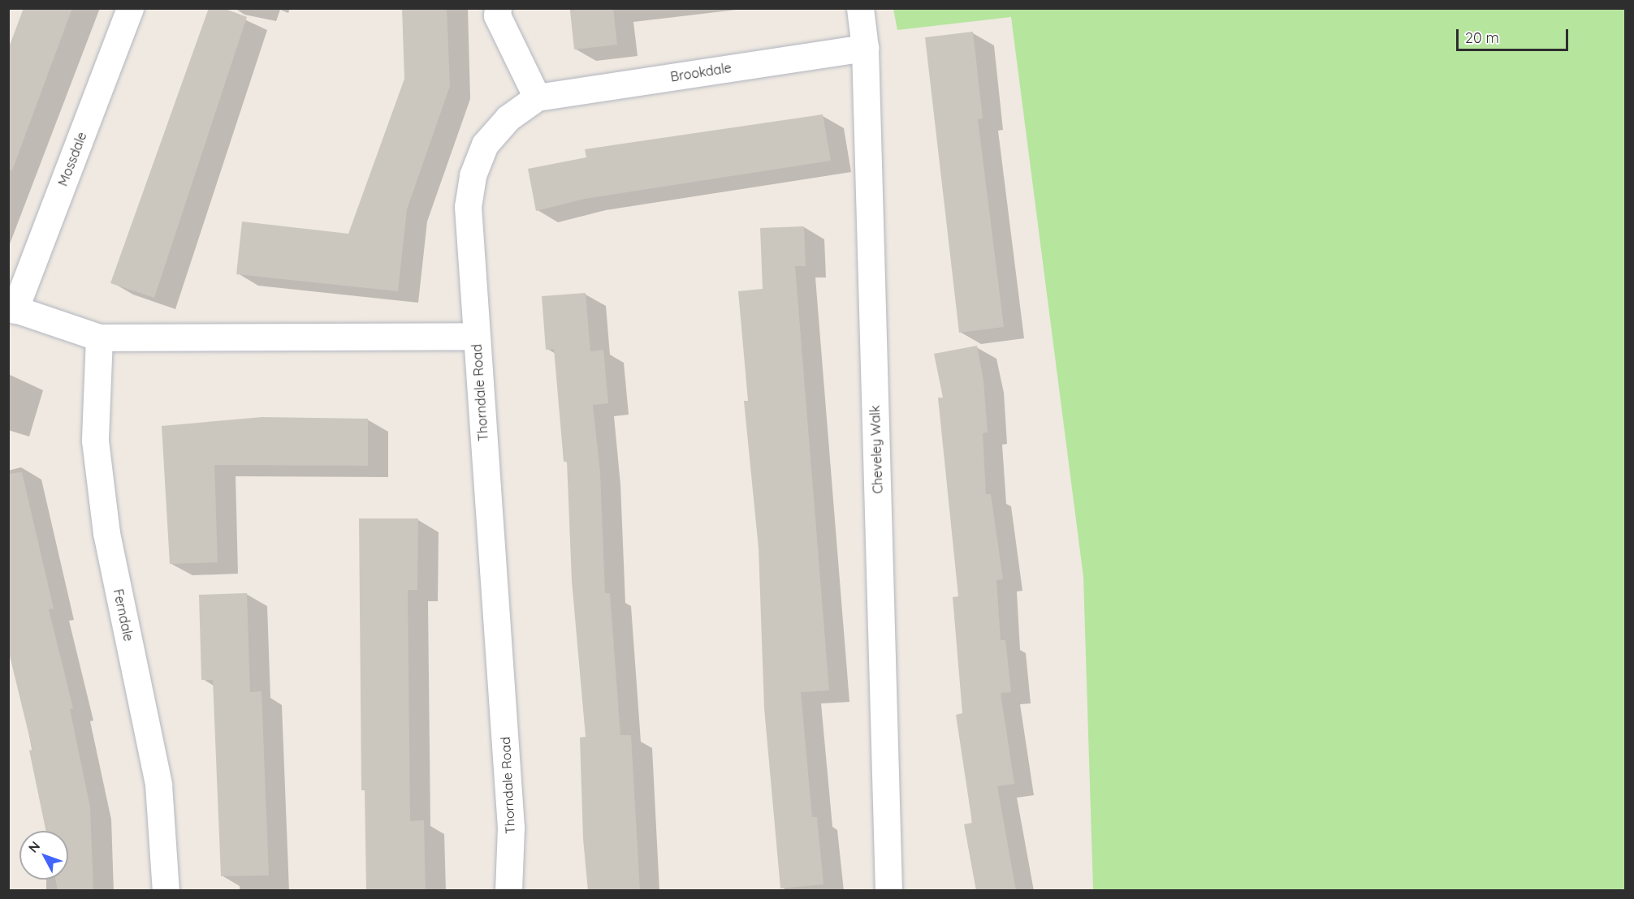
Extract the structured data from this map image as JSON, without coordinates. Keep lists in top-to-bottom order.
{
  "streets": {
    "street": [
      "Brookdale",
      "Mossdale",
      "Thorndale Road",
      "Cheveley Walk",
      "Ferndale"
    ]
  },
  "crossings": [
    ["Brookdale", "Thorndale Road"],
    ["Brookdale", "Cheveley Walk"],
    ["Mossdale", "Thorndale Road"],
    ["Thorndale Road", "Ferndale"]
  ],
  "scale_bar": "20 m",
  "north": "top left"
}
